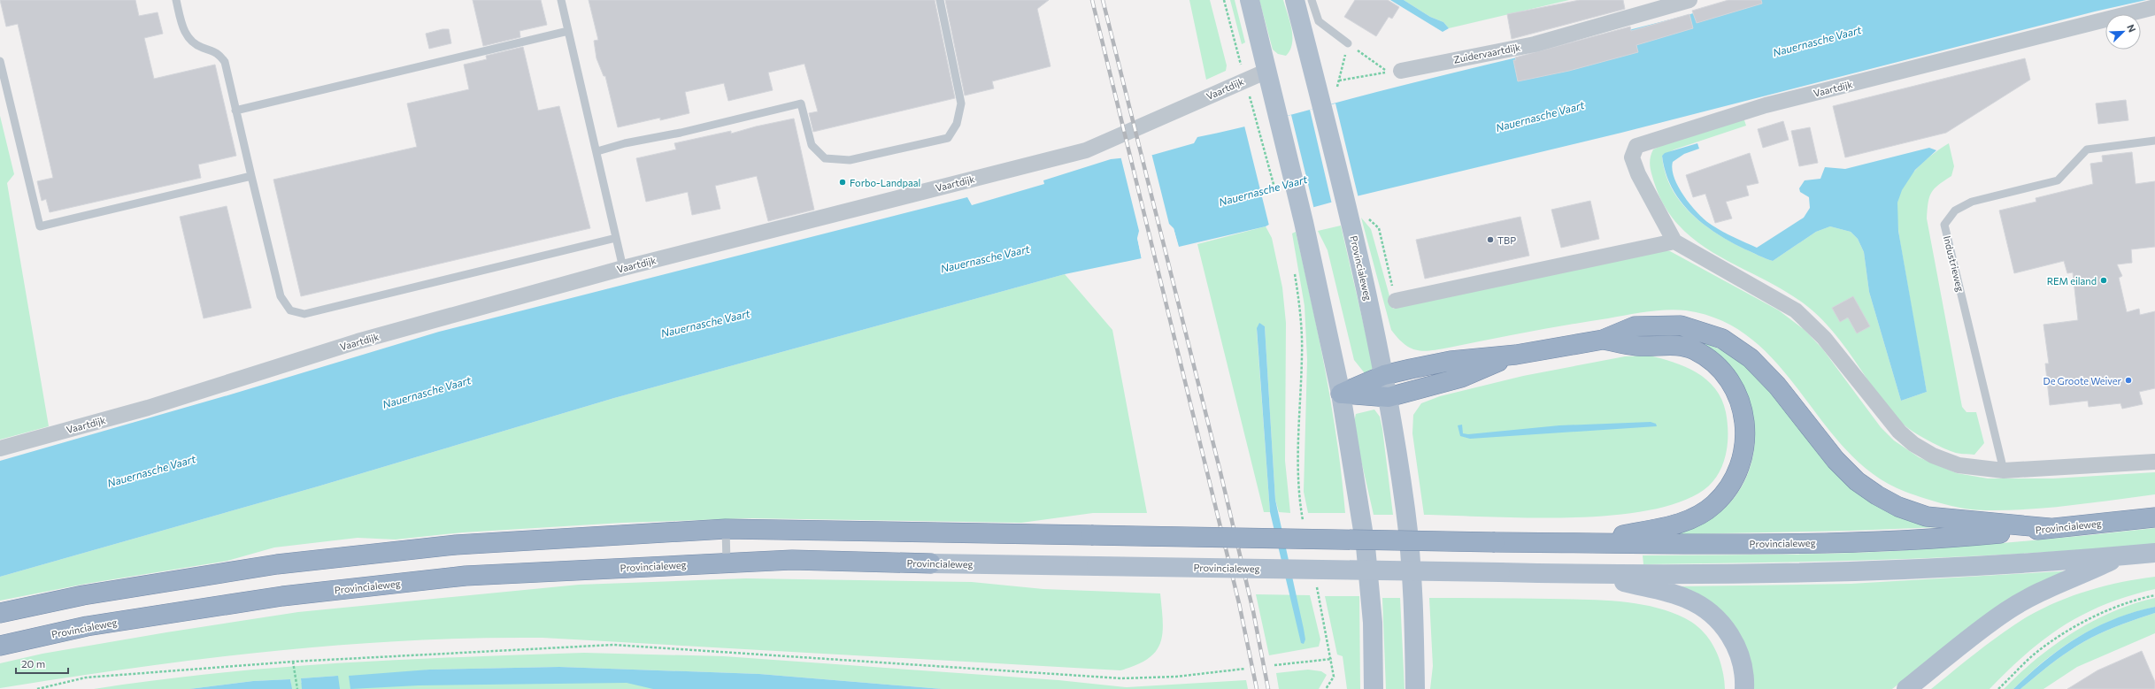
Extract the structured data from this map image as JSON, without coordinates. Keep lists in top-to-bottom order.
{
  "streets": {
    "highway": ["Provincialeweg"],
    "street": ["Zuidervaartdijk", "Vaartdijk"],
    "lane": ["Industrieweg"]
  },
  "crossings": [
    ["Vaartdijk", "Industrieweg"]
  ],
  "water": ["Nauernasche Vaart"],
  "places": [
    "Forbo-Landpaal",
    "TBP",
    "REM eiland",
    "De Groote Weiver"
  ],
  "scale_bar": "20 m",
  "north": "top right"
}
